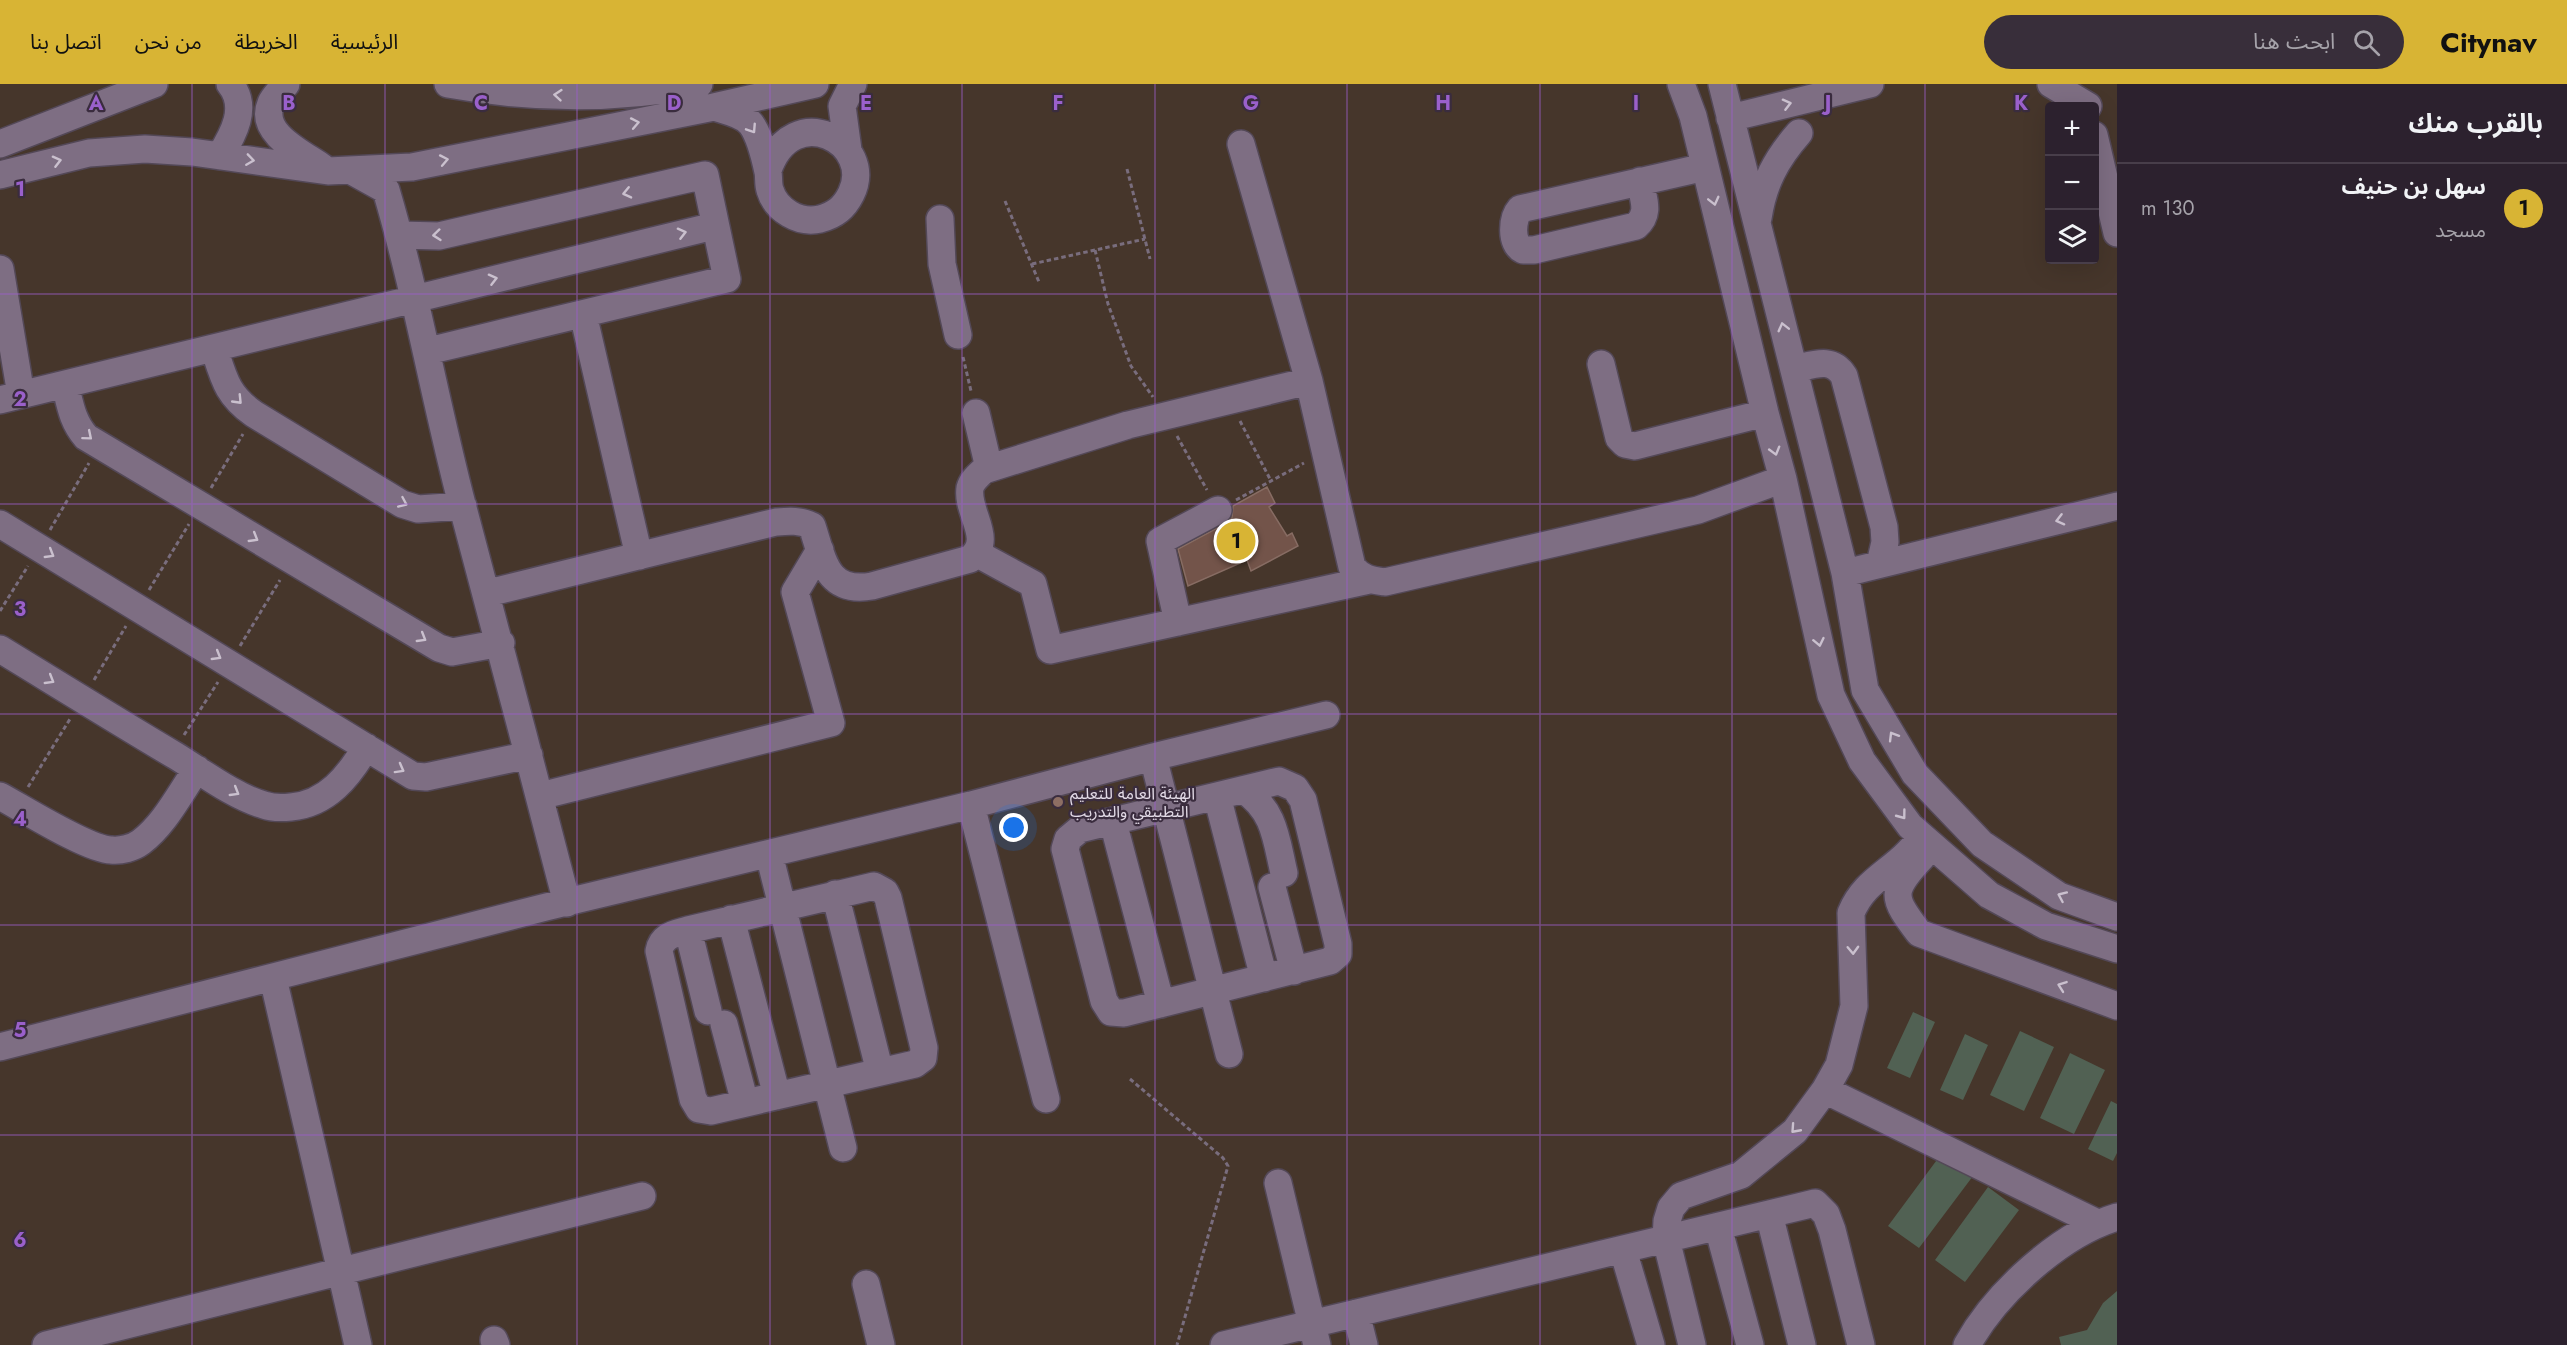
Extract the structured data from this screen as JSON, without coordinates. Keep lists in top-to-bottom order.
{
  "places": ["الهيئة العامة للتعليم التطبيقي والتدريب"],
  "page": {
    "header": "Citynav",
    "search": "ابحث هنا",
    "nav": [
      "الرئيسية",
      "الخريطة",
      "من نحن",
      "اتصل بنا"
    ],
    "heading": "بالقرب منك",
    "map_buttons": ["+", "−"],
    "list": [
      {
        "mark": "1",
        "name": "سهل بن حنيف",
        "note": "مسجد",
        "value": "130 m"
      }
    ],
    "pins": "1"
  },
  "grid": {
    "columns": [
      "A",
      "B",
      "C",
      "D",
      "E",
      "F",
      "G",
      "H",
      "I",
      "J",
      "K"
    ],
    "rows": [
      "1",
      "2",
      "3",
      "4",
      "5",
      "6"
    ]
  }
}
